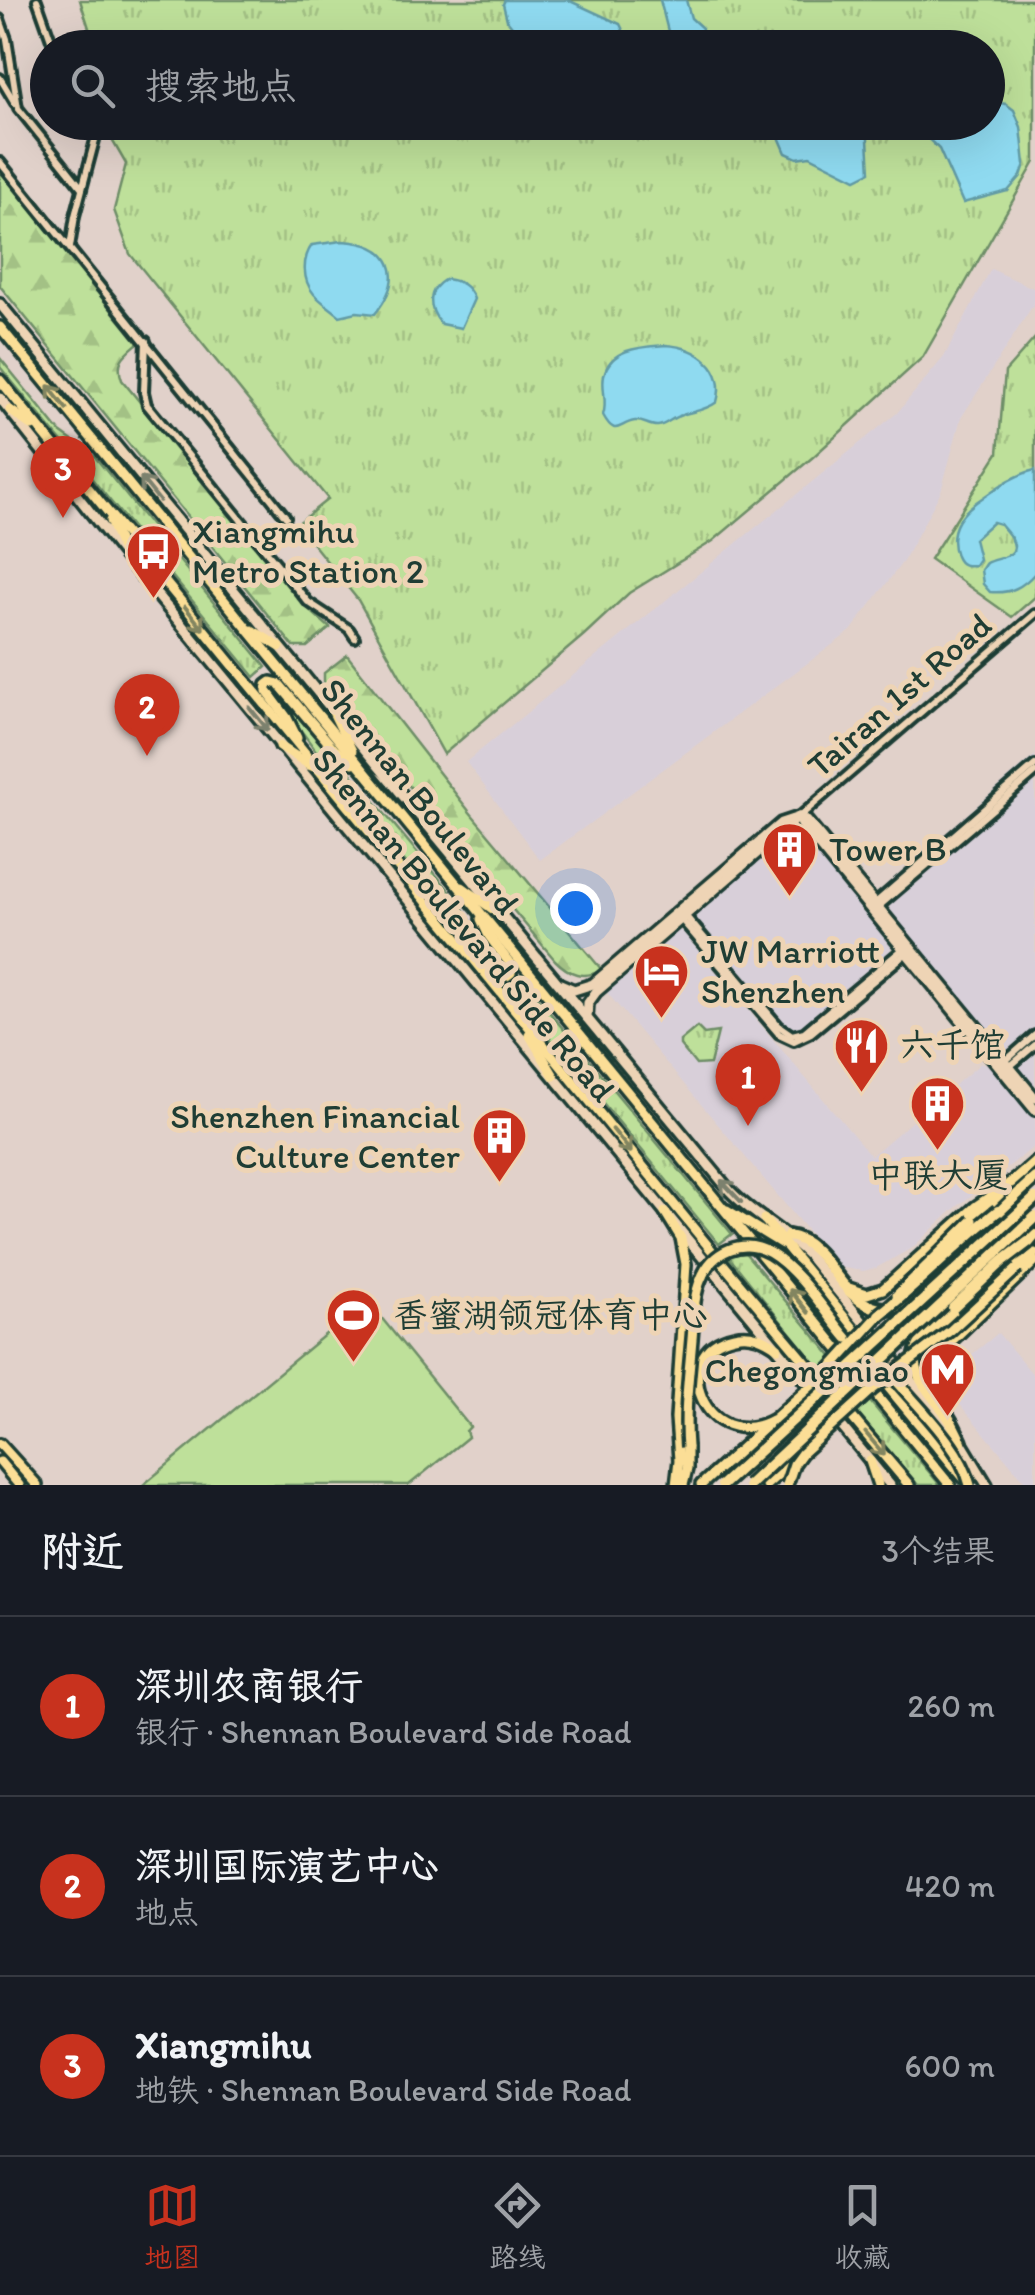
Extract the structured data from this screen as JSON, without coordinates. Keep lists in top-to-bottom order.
{
  "streets": {
    "main road": ["Tairan 1st Road", "Shennan Boulevard", "Shennan Boulevard Side Road"]
  },
  "crossings": [
    ["Tairan 1st Road", "Shennan Boulevard Side Road"]
  ],
  "places": {
    "bus stop": ["Xiangmihu Metro Station 2"],
    "building": ["Tower B", "中联大厦", "Shenzhen Financial Culture Center"],
    "hotel": ["JW Marriott Shenzhen"],
    "restaurant": ["六千馆"],
    "sports": ["香蜜湖领冠体育中心"],
    "metro station": ["Chegongmiao"]
  },
  "page": {
    "search": "搜索地点",
    "pins": ["3", "2", "1"],
    "heading": ["附近", "3个结果"],
    "list": [
      {
        "mark": "1",
        "name": "深圳农商银行",
        "note": "银行 · Shennan Boulevard Side Road",
        "value": "260 m"
      },
      {
        "mark": "2",
        "name": "深圳国际演艺中心",
        "note": "地点",
        "value": "420 m"
      },
      {
        "mark": "3",
        "name": "Xiangmihu",
        "note": "地铁 · Shennan Boulevard Side Road",
        "value": "600 m"
      }
    ],
    "nav": ["地图", "路线", "收藏"]
  }
}
